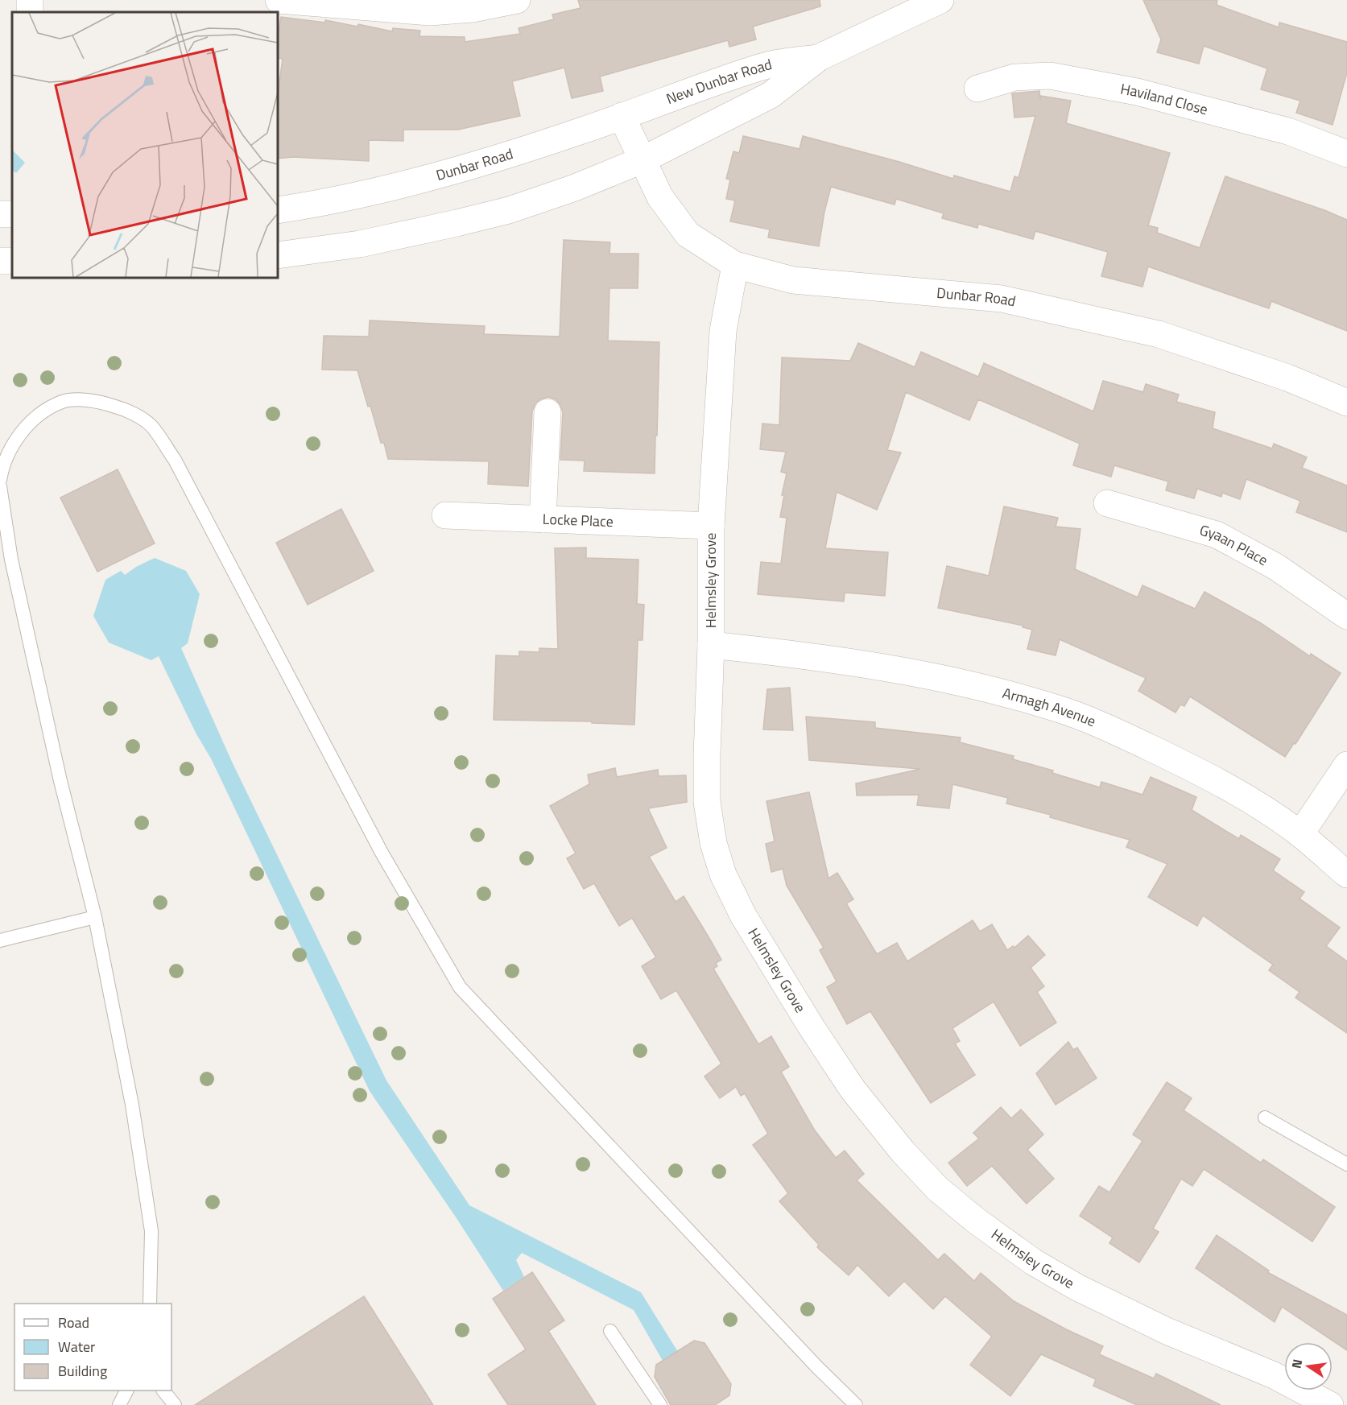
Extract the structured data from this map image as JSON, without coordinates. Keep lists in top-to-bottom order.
{
  "streets": {
    "street": [
      "New Dunbar Road",
      "Haviland Close",
      "Dunbar Road",
      "Locke Place",
      "Gyaan Place",
      "Helmsley Grove",
      "Armagh Avenue"
    ]
  },
  "crossings": [
    ["New Dunbar Road", "Dunbar Road"],
    ["Dunbar Road", "Helmsley Grove"],
    ["Locke Place", "Helmsley Grove"],
    ["Helmsley Grove", "Armagh Avenue"]
  ],
  "legend": ["Road", "Water", "Building"],
  "north": "left"
}
